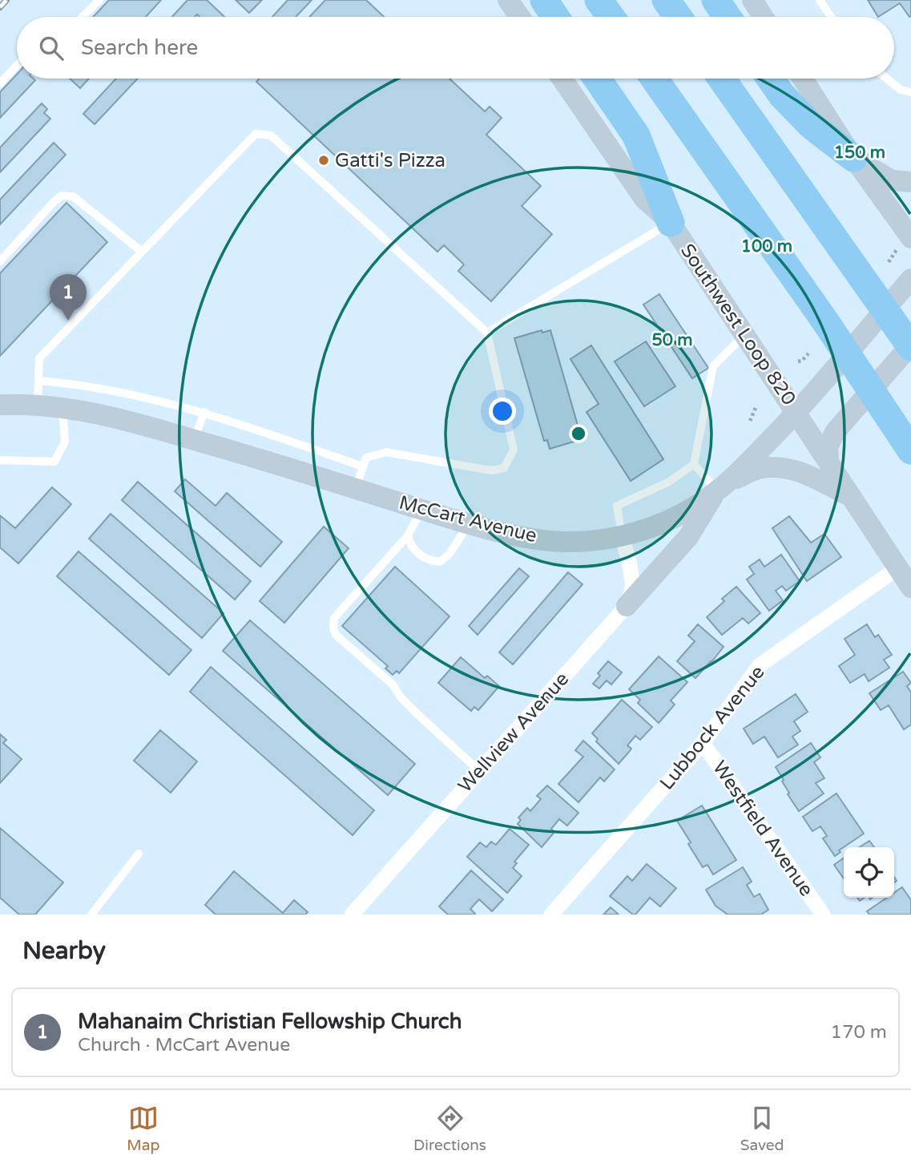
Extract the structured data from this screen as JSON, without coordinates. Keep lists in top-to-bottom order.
{
  "streets": {
    "main road": ["Southwest Loop 820", "McCart Avenue"],
    "street": ["Lubbock Avenue", "Wellview Avenue", "Westfield Avenue"]
  },
  "crossings": [
    ["Southwest Loop 820", "McCart Avenue"],
    ["Southwest Loop 820", "Lubbock Avenue"],
    ["Lubbock Avenue", "Westfield Avenue"]
  ],
  "places": ["Gatti's Pizza"],
  "page": {
    "search": "Search here",
    "pins": "1",
    "heading": "Nearby",
    "list": [
      {
        "mark": "1",
        "name": "Mahanaim Christian Fellowship Church",
        "note": "Church · McCart Avenue",
        "value": "170 m"
      }
    ],
    "nav": ["Map", "Directions", "Saved"]
  },
  "rings": ["150 m", "100 m", "50 m"]
}
